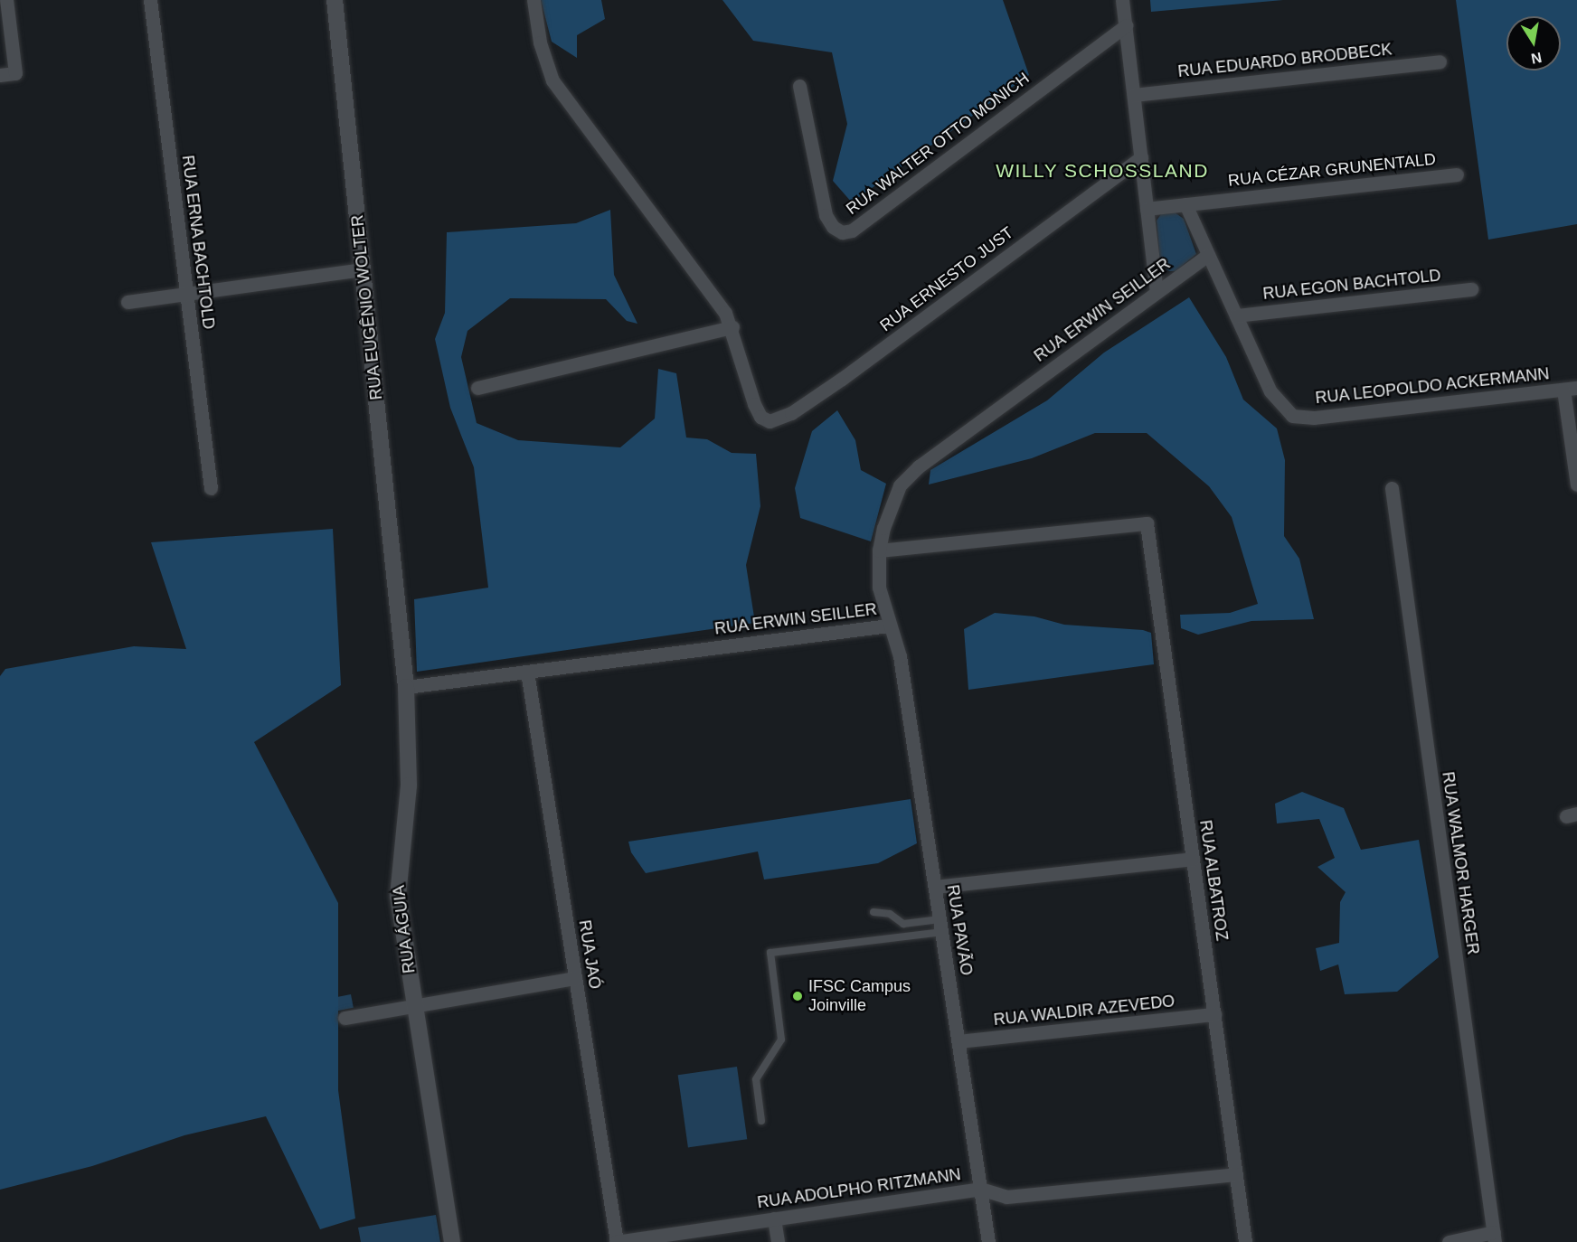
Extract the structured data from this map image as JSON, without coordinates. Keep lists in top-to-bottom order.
{
  "streets": {
    "street": [
      "RUA EDUARDO BRODBECK",
      "RUA WALTER OTTO MONICH",
      "RUA CÉZAR GRUNENTALD",
      "RUA ERNA BACHTOLD",
      "RUA ERNESTO JUST",
      "RUA EGON BACHTOLD",
      "RUA EUGÊNIO WOLTER",
      "RUA ERWIN SEILLER",
      "RUA LEOPOLDO ACKERMANN",
      "RUA WALMOR HARGER",
      "RUA ALBATROZ",
      "RUA ÁGUIA",
      "RUA PAVÃO",
      "RUA JAÓ",
      "RUA WALDIR AZEVEDO",
      "RUA ADOLPHO RITZMANN"
    ]
  },
  "crossings": [
    ["RUA EGON BACHTOLD", "RUA LEOPOLDO ACKERMANN"],
    ["RUA EUGÊNIO WOLTER", "RUA ÁGUIA"],
    ["RUA ERWIN SEILLER", "RUA ALBATROZ"],
    ["RUA ERWIN SEILLER", "RUA ÁGUIA"],
    ["RUA ERWIN SEILLER", "RUA PAVÃO"],
    ["RUA ERWIN SEILLER", "RUA JAÓ"],
    ["RUA ALBATROZ", "RUA WALDIR AZEVEDO"],
    ["RUA ALBATROZ", "RUA ADOLPHO RITZMANN"],
    ["RUA PAVÃO", "RUA WALDIR AZEVEDO"],
    ["RUA PAVÃO", "RUA ADOLPHO RITZMANN"],
    ["RUA JAÓ", "RUA ADOLPHO RITZMANN"]
  ],
  "districts": ["WILLY SCHOSSLAND"],
  "places": ["IFSC Campus Joinville"],
  "north": "bottom"
}
